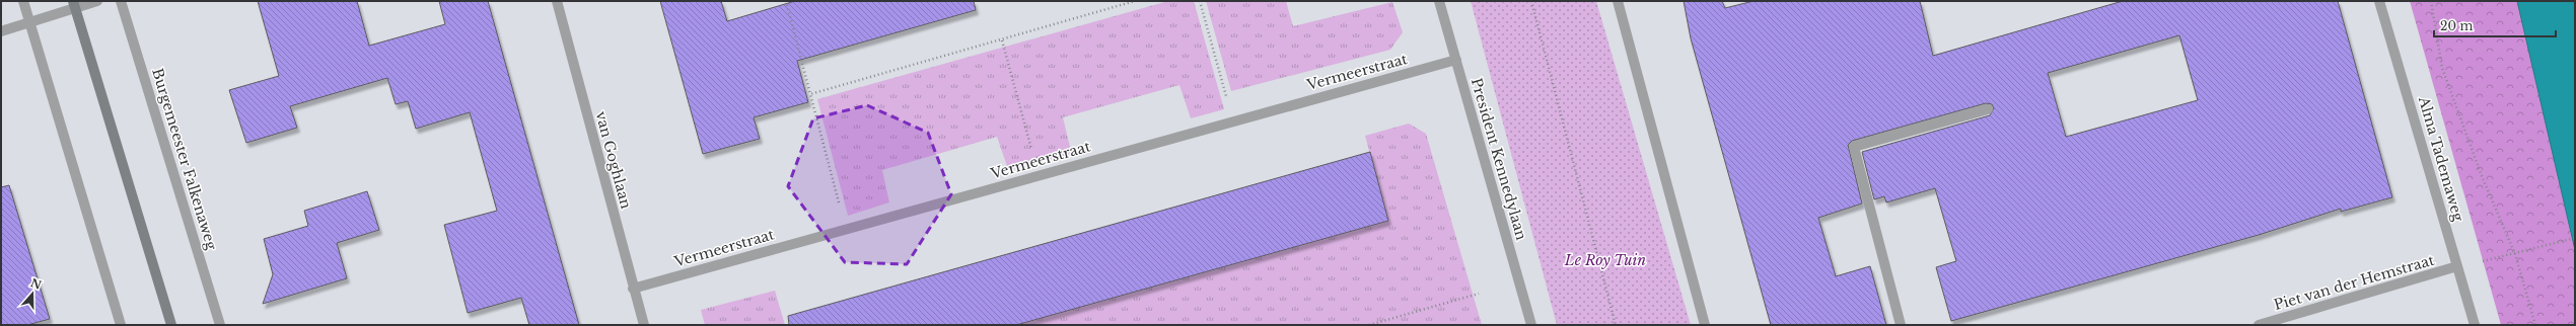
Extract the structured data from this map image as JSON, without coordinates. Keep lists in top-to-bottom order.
{
  "streets": {
    "street": [
      "Vermeerstraat",
      "Burgemeester Falkenaweg",
      "President Kennedylaan",
      "Alma Tademaweg",
      "van Goghlaan",
      "Piet van der Hemstraat"
    ]
  },
  "crossings": [
    ["Vermeerstraat", "President Kennedylaan"],
    ["Vermeerstraat", "van Goghlaan"],
    ["Alma Tademaweg", "Piet van der Hemstraat"]
  ],
  "parks": ["Le Roy Tuin"],
  "scale_bar": "20 m",
  "north": "top"
}
